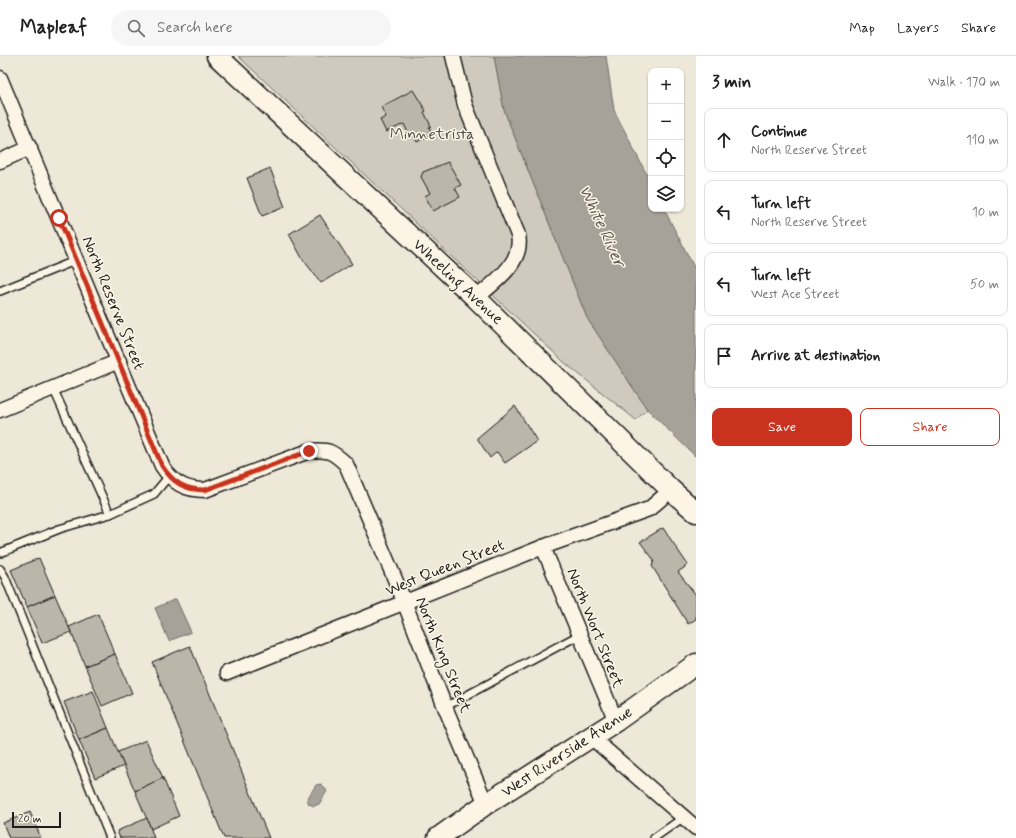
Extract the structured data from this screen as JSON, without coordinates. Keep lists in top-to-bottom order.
{
  "streets": {
    "main road": ["Wheeling Avenue", "West Riverside Avenue"],
    "street": [
      "North Reserve Street",
      "West Queen Street",
      "North Wort Street",
      "North King Street"
    ]
  },
  "crossings": [
    ["Wheeling Avenue", "West Queen Street"],
    ["North Reserve Street", "North King Street"],
    ["West Queen Street", "North Wort Street"],
    ["West Queen Street", "North King Street"],
    ["North Wort Street", "West Riverside Avenue"],
    ["North King Street", "West Riverside Avenue"]
  ],
  "water": ["White River"],
  "parks": ["Minnetrista"],
  "scale_bar": "20 m",
  "page": {
    "header": "Mapleaf",
    "search": "Search here",
    "nav": ["Map", "Layers", "Share"],
    "heading": ["3 min", "Walk · 170 m"],
    "map_buttons": ["+", "−"],
    "list": [
      ["Continue", "North Reserve Street", "110 m"],
      ["Turn left", "North Reserve Street", "10 m"],
      ["Turn left", "West Ace Street", "50 m"],
      "Arrive at destination"
    ],
    "buttons": ["Save", "Share"],
    "scale": "20 m"
  }
}
